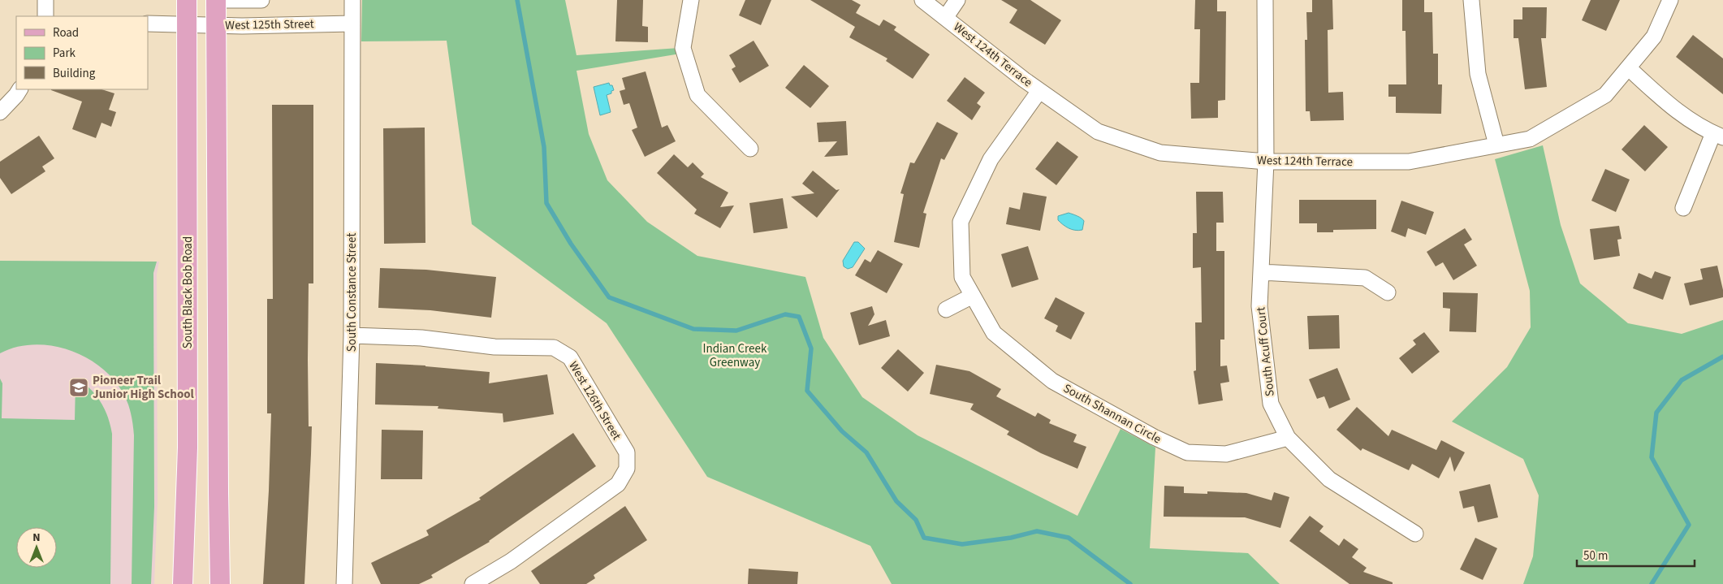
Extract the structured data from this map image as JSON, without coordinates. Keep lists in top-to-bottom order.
{
  "streets": {
    "main road": ["South Black Bob Road"],
    "street": [
      "West 125th Street",
      "West 124th Terrace",
      "South Constance Street",
      "South Acuff Court",
      "West 126th Street",
      "South Shannan Circle"
    ]
  },
  "crossings": [
    ["West 125th Street", "South Black Bob Road"],
    ["West 125th Street", "South Constance Street"],
    ["West 124th Terrace", "South Acuff Court"],
    ["West 124th Terrace", "South Shannan Circle"],
    ["South Constance Street", "West 126th Street"],
    ["South Acuff Court", "South Shannan Circle"]
  ],
  "parks": ["Indian Creek Greenway"],
  "places": {
    "school or university": ["Pioneer Trail Junior High School"]
  },
  "legend": ["Road", "Park", "Building"],
  "scale_bar": "50 m",
  "north": "top"
}
